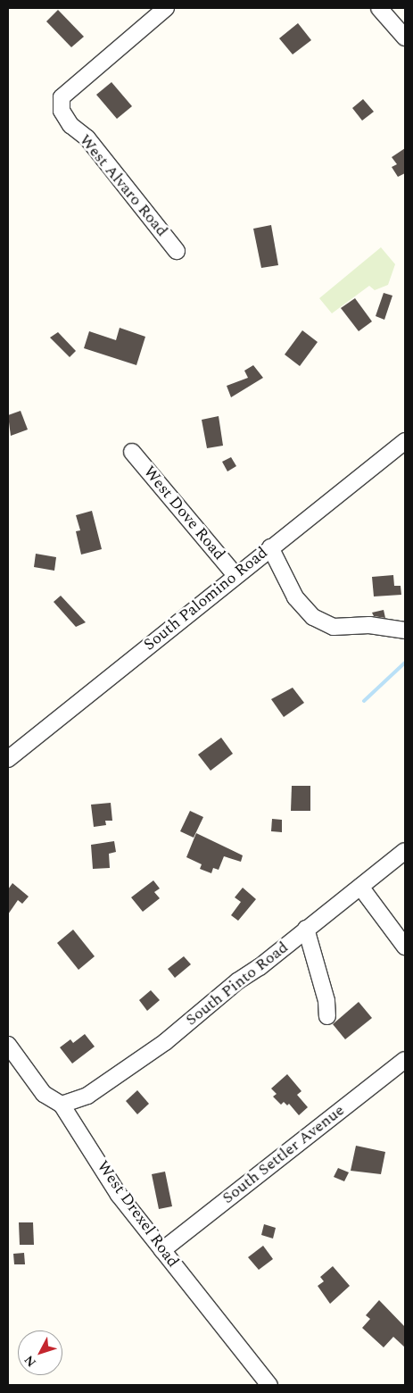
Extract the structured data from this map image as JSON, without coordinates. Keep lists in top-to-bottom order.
{
  "streets": {
    "street": [
      "West Alvaro Road",
      "West Dove Road",
      "South Palomino Road",
      "South Pinto Road",
      "South Settler Avenue",
      "West Drexel Road"
    ]
  },
  "crossings": [
    ["West Dove Road", "South Palomino Road"],
    ["South Pinto Road", "West Drexel Road"],
    ["South Settler Avenue", "West Drexel Road"]
  ],
  "north": "bottom left"
}
